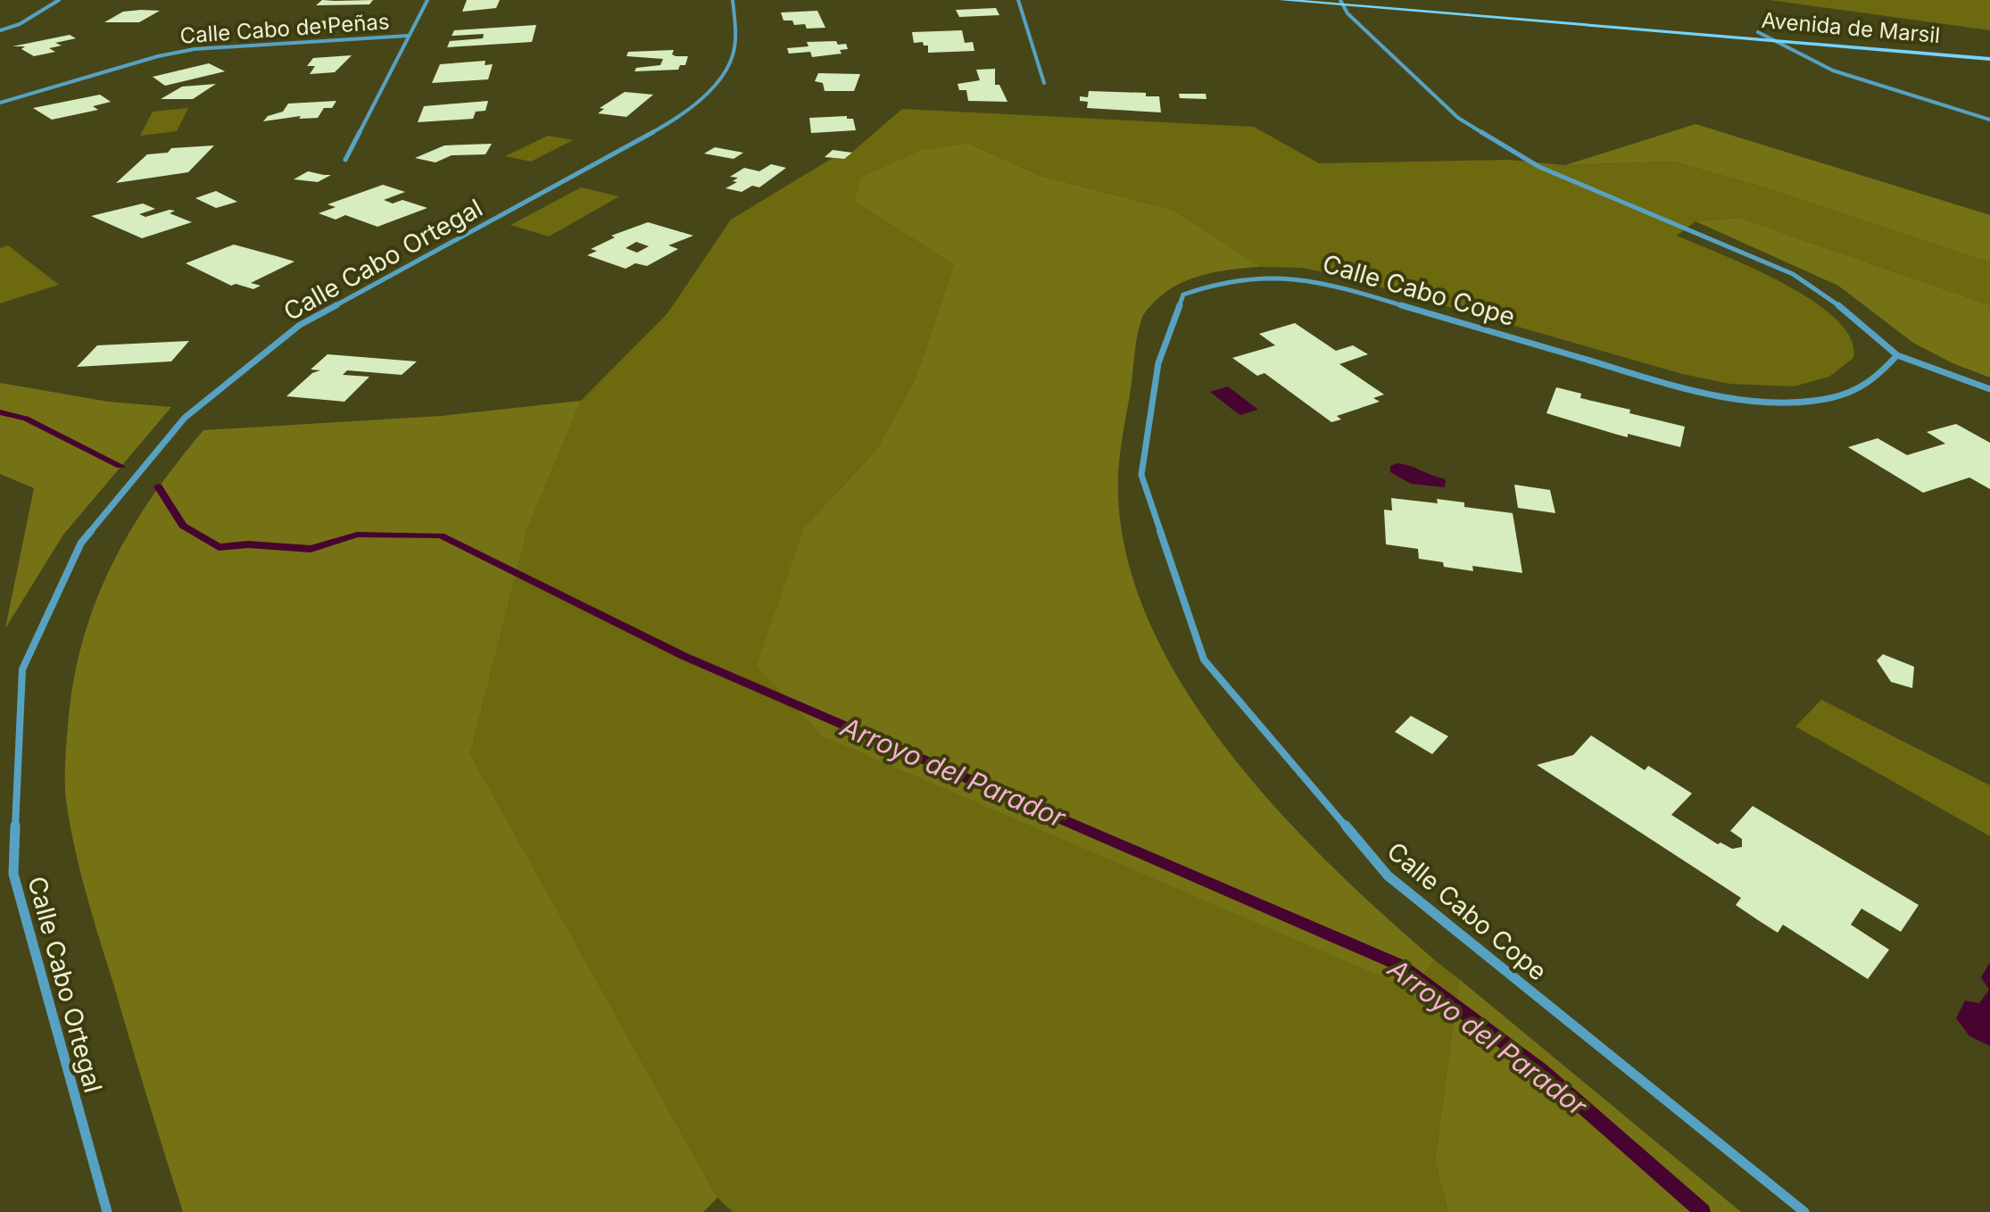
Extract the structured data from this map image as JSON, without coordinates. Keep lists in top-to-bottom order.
{
  "streets": {
    "street": [
      "Avenida de Marsil",
      "Calle Cabo de Peñas",
      "Calle Cabo Ortegal",
      "Calle Cabo Cope"
    ]
  },
  "water": ["Arroyo del Parador"]
}
